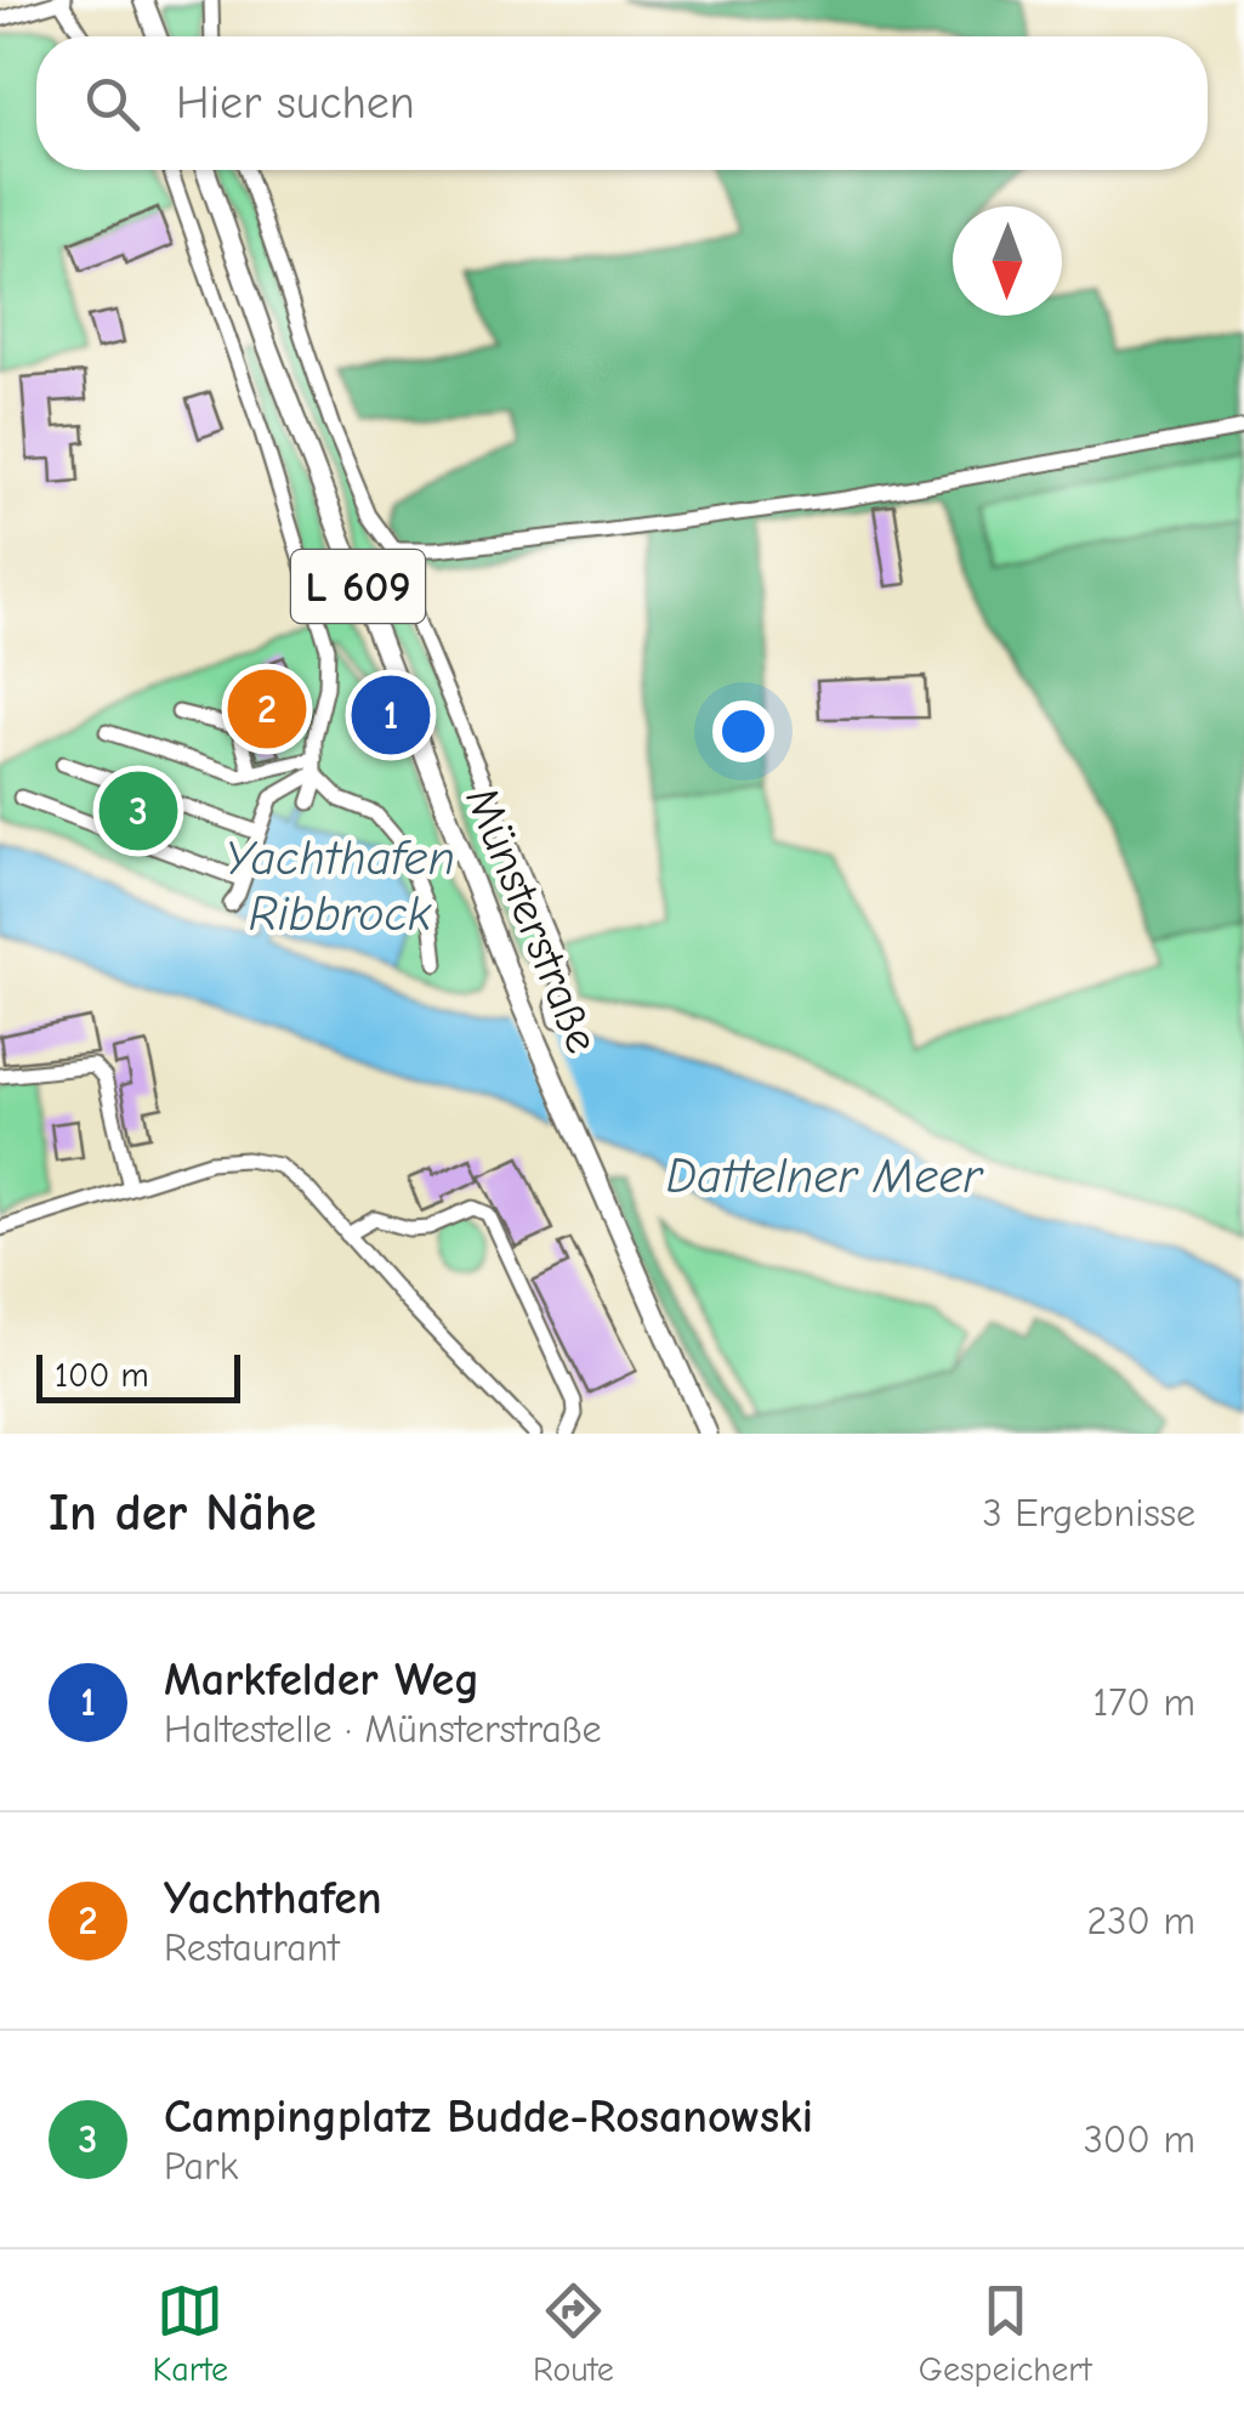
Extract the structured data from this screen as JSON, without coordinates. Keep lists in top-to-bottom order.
{
  "streets": {
    "main road": ["L 609", "Münsterstraße"]
  },
  "water": ["Yachthafen Ribbrock", "Dattelner Meer"],
  "scale_bar": "100 m",
  "north": "bottom",
  "page": {
    "search": "Hier suchen",
    "pins": ["2", "1", "3"],
    "scale": "100 m",
    "heading": ["In der Nähe", "3 Ergebnisse"],
    "list": [
      {
        "mark": "1",
        "name": "Markfelder Weg",
        "note": "Haltestelle · Münsterstraße",
        "value": "170 m"
      },
      {
        "mark": "2",
        "name": "Yachthafen",
        "note": "Restaurant",
        "value": "230 m"
      },
      {
        "mark": "3",
        "name": "Campingplatz Budde-Rosanowski",
        "note": "Park",
        "value": "300 m"
      }
    ],
    "nav": ["Karte", "Route", "Gespeichert"]
  }
}
